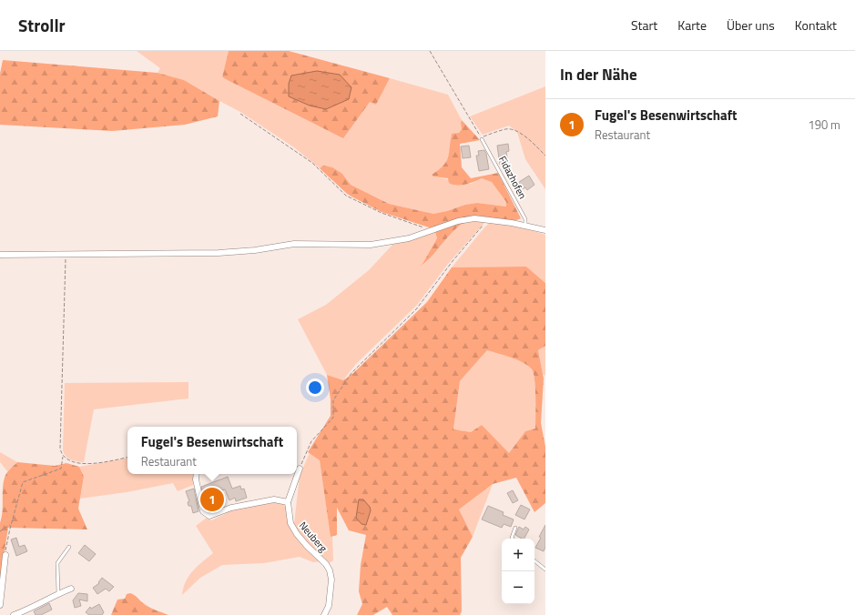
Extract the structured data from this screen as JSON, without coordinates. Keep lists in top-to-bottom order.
{
  "streets": {
    "street": ["Neuberg"],
    "lane": ["Fidazhofen"]
  },
  "page": {
    "header": "Strollr",
    "nav": [
      "Start",
      "Karte",
      "Über uns",
      "Kontakt"
    ],
    "heading": "In der Nähe",
    "list": [
      {
        "mark": "1",
        "name": "Fugel's Besenwirtschaft",
        "note": "Restaurant",
        "value": "190 m"
      }
    ],
    "popup": ["Fugel's Besenwirtschaft", "Restaurant"],
    "pins": "1",
    "map_buttons": ["+", "−"]
  }
}
